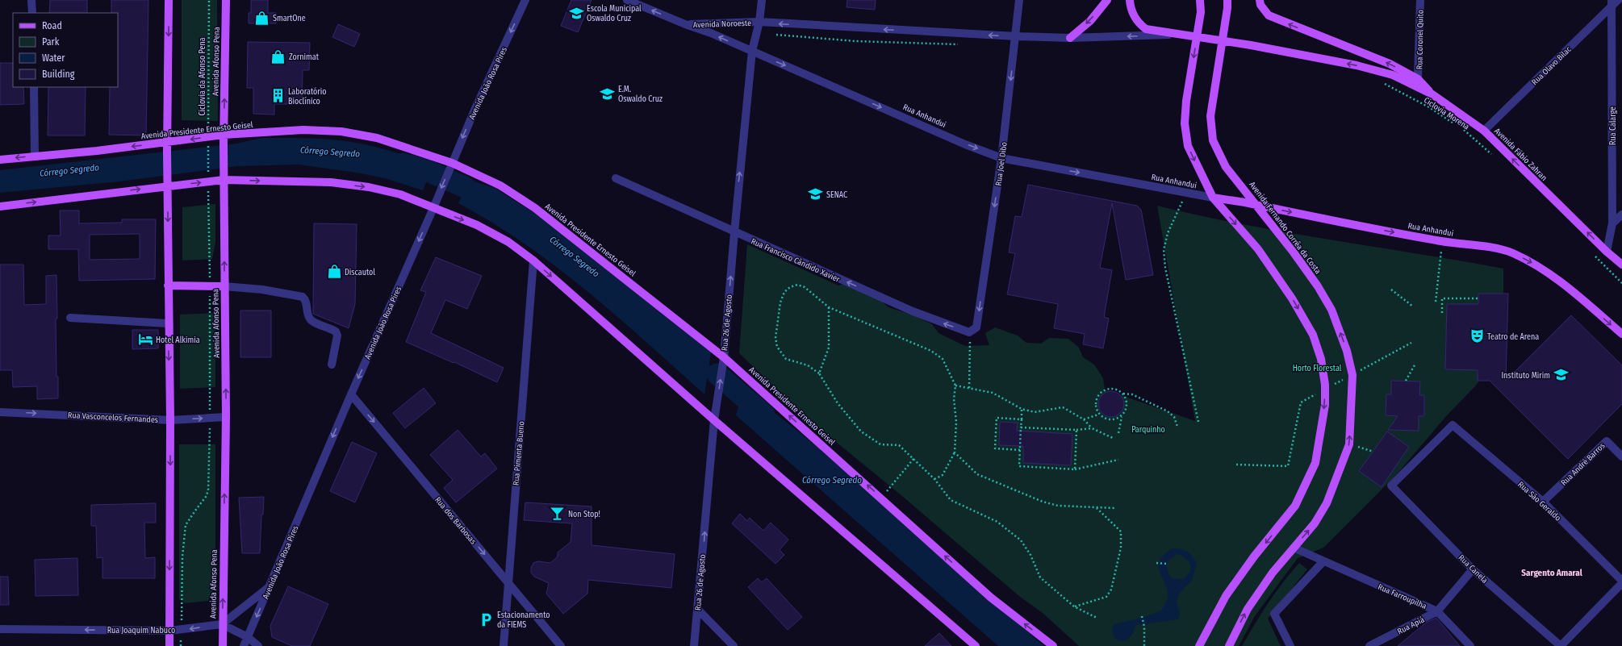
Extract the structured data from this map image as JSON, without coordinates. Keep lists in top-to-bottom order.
{
  "streets": {
    "main road": [
      "Avenida Afonso Pena",
      "Rua Anhandui",
      "Avenida Presidente Ernesto Geisel",
      "Avenida Fábio Zahran",
      "Avenida Fernando Corrêa da Costa"
    ],
    "street": [
      "Avenida Noroeste",
      "Rua Coronel Quito",
      "Rua Olavo Bilac",
      "Avenida João Rosa Pires",
      "Rua Calarge",
      "Rua Joel Dibo",
      "Rua Francisco Cândido Xavier",
      "Rua 26 de Agosto",
      "Rua Vasconcelos Fernandes",
      "Rua Pimenta Bueno",
      "Rua André Barros",
      "Rua São Geraldo",
      "Rua dos Barbosas",
      "Rua Canela",
      "Rua Farroupilha",
      "Rua Apiá",
      "Rua Joaquim Nabuco"
    ],
    "path": ["Ciclovia da Afonso Pena", "Ciclovia Morena"]
  },
  "crossings": [
    ["Avenida Noroeste", "Rua Anhandui"],
    ["Avenida Noroeste", "Rua Joel Dibo"],
    ["Avenida Noroeste", "Rua 26 de Agosto"],
    ["Rua Coronel Quito", "Avenida Fábio Zahran"],
    ["Avenida Afonso Pena", "Avenida Presidente Ernesto Geisel"],
    ["Avenida Afonso Pena", "Rua Vasconcelos Fernandes"],
    ["Avenida Afonso Pena", "Rua Joaquim Nabuco"],
    ["Rua Olavo Bilac", "Rua Calarge"],
    ["Rua Olavo Bilac", "Avenida Fábio Zahran"],
    ["Ciclovia da Afonso Pena", "Avenida Presidente Ernesto Geisel"],
    ["Avenida João Rosa Pires", "Avenida Presidente Ernesto Geisel"],
    ["Avenida João Rosa Pires", "Rua dos Barbosas"],
    ["Rua Anhandui", "Rua Joel Dibo"],
    ["Rua Anhandui", "Avenida Fernando Corrêa da Costa"],
    ["Rua Anhandui", "Rua 26 de Agosto"],
    ["Rua Calarge", "Avenida Fábio Zahran"],
    ["Avenida Presidente Ernesto Geisel", "Rua 26 de Agosto"],
    ["Rua Joel Dibo", "Rua Francisco Cândido Xavier"],
    ["Avenida Fernando Corrêa da Costa", "Rua Farroupilha"],
    ["Rua Francisco Cândido Xavier", "Rua 26 de Agosto"],
    ["Rua Pimenta Bueno", "Rua dos Barbosas"],
    ["Rua André Barros", "Rua São Geraldo"],
    ["Rua São Geraldo", "Rua Canela"],
    ["Rua Canela", "Rua Apiá"],
    ["Rua Farroupilha", "Rua Apiá"]
  ],
  "one_way": [
    "Avenida Noroeste",
    "Avenida João Rosa Pires",
    "Rua Anhandui",
    "Avenida Fábio Zahran",
    "Rua Joel Dibo",
    "Avenida Fernando Corrêa da Costa",
    "Rua Francisco Cândido Xavier",
    "Rua 26 de Agosto",
    "Rua Vasconcelos Fernandes",
    "Rua dos Barbosas",
    "Rua Joaquim Nabuco"
  ],
  "districts": ["Sargento Amaral"],
  "water": ["Córrego Segredo"],
  "parks": ["Horto Florestal", "Parquinho"],
  "places": {
    "school or university": [
      "Escola Municipal Oswaldo Cruz",
      "E.M. Oswaldo Cruz",
      "SENAC",
      "Instituto Mirim"
    ],
    "shop": ["SmartOne", "Zornimat", "Discautol"],
    "building": ["Laboratório Bioclínico"],
    "theatre": ["Teatro de Arena"],
    "hotel": ["Hotel Alkimia"],
    "bar": ["Non Stop!"],
    "parking": ["Estacionamento da FIEMS"]
  },
  "legend": [
    "Road",
    "Park",
    "Water",
    "Building"
  ]
}
